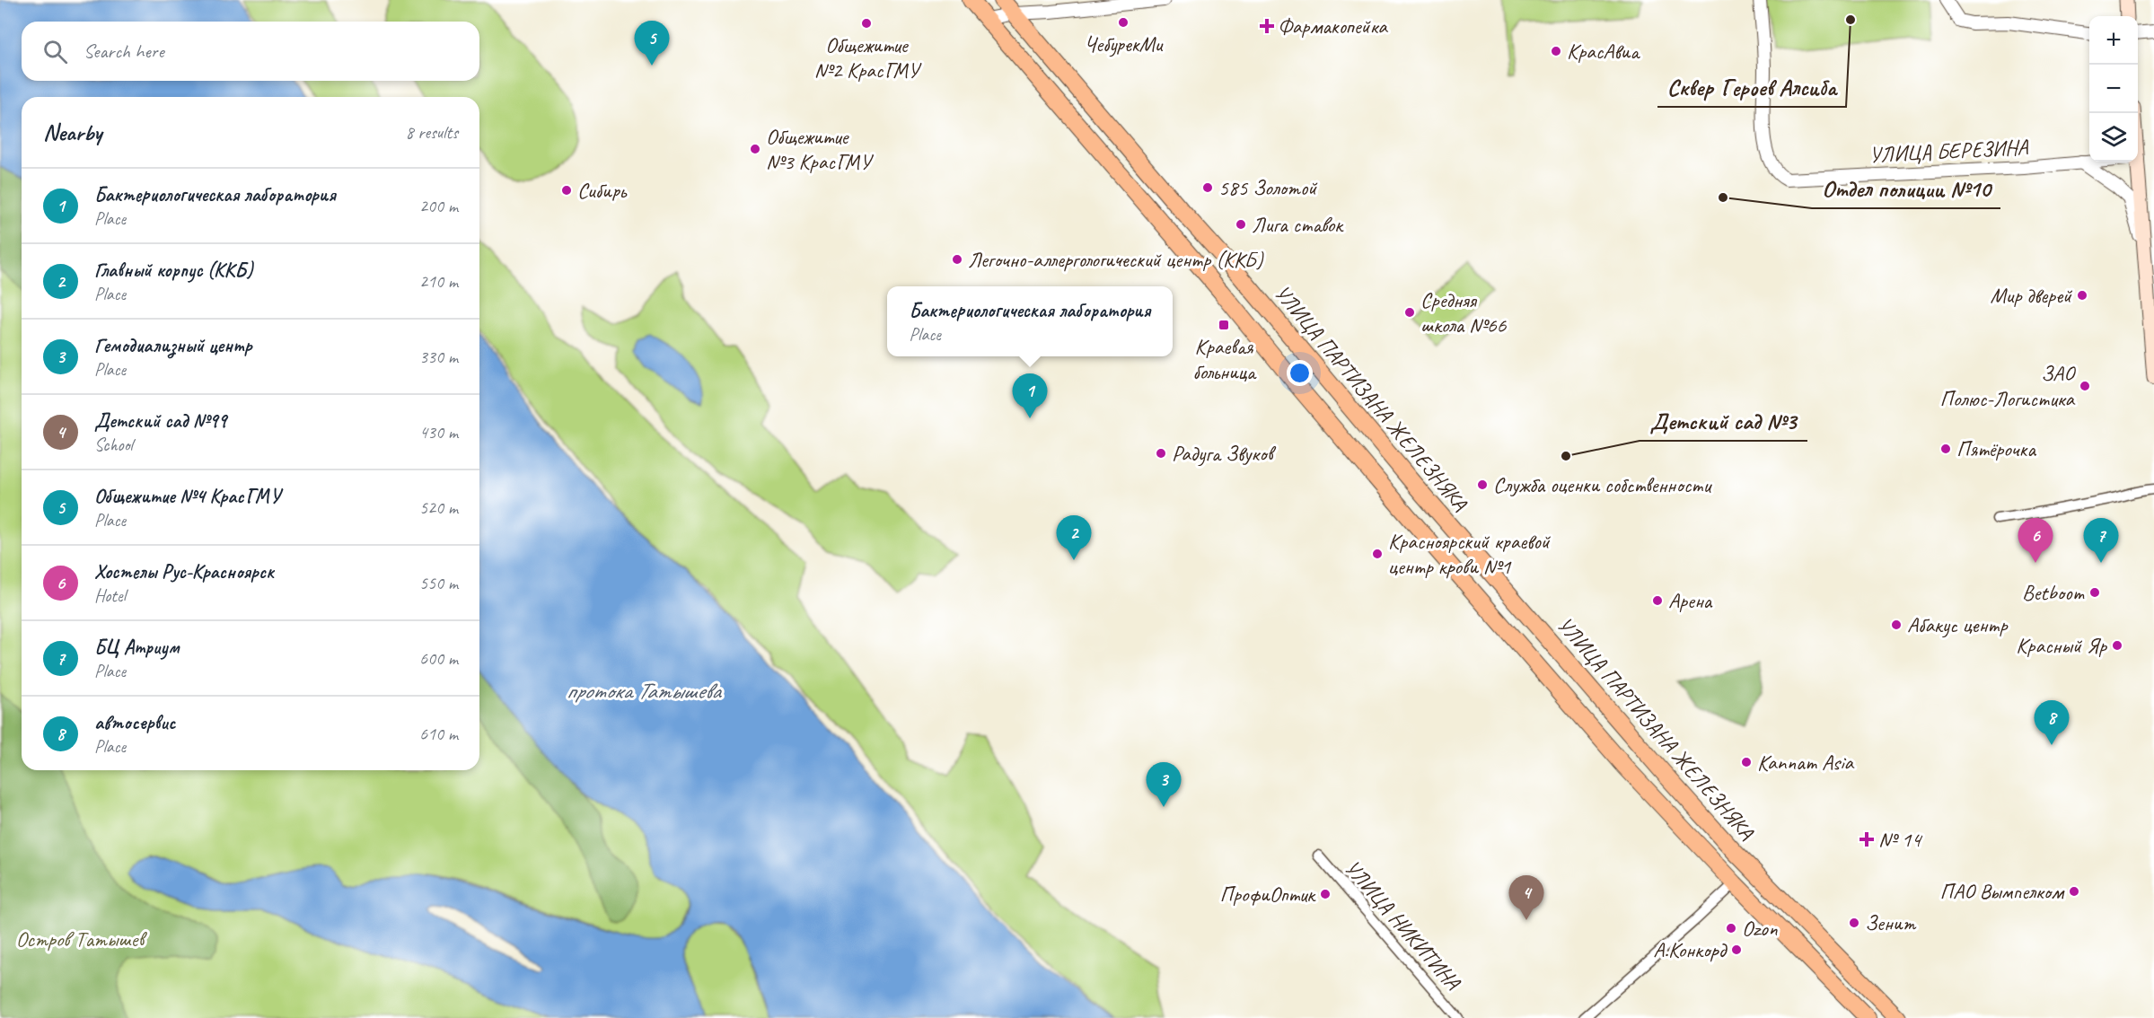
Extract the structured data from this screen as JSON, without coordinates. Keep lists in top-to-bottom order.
{
  "streets": {
    "main road": ["УЛИЦА ПАРТИЗАНА ЖЕЛЕЗНЯКА"],
    "street": ["УЛИЦА БЕРЕЗИНА", "УЛИЦА НИКИТИНА"]
  },
  "water": ["протока Татышева"],
  "parks": ["Остров Татышев"],
  "places": {
    "other": [
      "Сквер Героев Алсиба",
      "ЧебурекМи",
      "Общежитие №2 КрасГМУ",
      "КрасАвиа",
      "Общежитие №3 КрасГМУ",
      "585 Золотой",
      "Сибирь",
      "Отдел полиции №10",
      "Лига ставок",
      "Легочно-аллергологический центр (ККБ)",
      "Мир дверей",
      "Средняя школа №66",
      "ЗАО Полюс-Логистика",
      "Пятёрочка",
      "Радуга Звуков",
      "Детский сад №3",
      "Служба оценки собственности",
      "Красноярский краевой центр крови №1",
      "Betboom",
      "Арена",
      "Абакус центр",
      "Красный Яр",
      "Kannam Asia",
      "ПАО Вымпелком",
      "ПрофиОптик",
      "Зенит",
      "Ozon",
      "А.Конкорд"
    ],
    "health": ["Фармакопейка", "№ 14"],
    "transit": ["Краевая больница"]
  },
  "page": {
    "map_buttons": ["+", "−"],
    "pins": [
      "5",
      "1",
      "2",
      "6",
      "7",
      "8",
      "3",
      "4"
    ],
    "search": "Search here",
    "heading": ["Nearby", "8 results"],
    "list": [
      {
        "mark": "1",
        "name": "Бактериологическая лаборатория",
        "note": "Place",
        "value": "200 m"
      },
      {
        "mark": "2",
        "name": "Главный корпус (ККБ)",
        "note": "Place",
        "value": "210 m"
      },
      {
        "mark": "3",
        "name": "Гемодиализный центр",
        "note": "Place",
        "value": "330 m"
      },
      {
        "mark": "4",
        "name": "Детский сад №99",
        "note": "School",
        "value": "430 m"
      },
      {
        "mark": "5",
        "name": "Общежитие №4 КрасГМУ",
        "note": "Place",
        "value": "520 m"
      },
      {
        "mark": "6",
        "name": "Хостелы Рус-Красноярск",
        "note": "Hotel",
        "value": "550 m"
      },
      {
        "mark": "7",
        "name": "БЦ Атриум",
        "note": "Place",
        "value": "600 m"
      },
      {
        "mark": "8",
        "name": "автосервис",
        "note": "Place",
        "value": "610 m"
      }
    ],
    "popup": ["Бактериологическая лаборатория", "Place"]
  }
}
